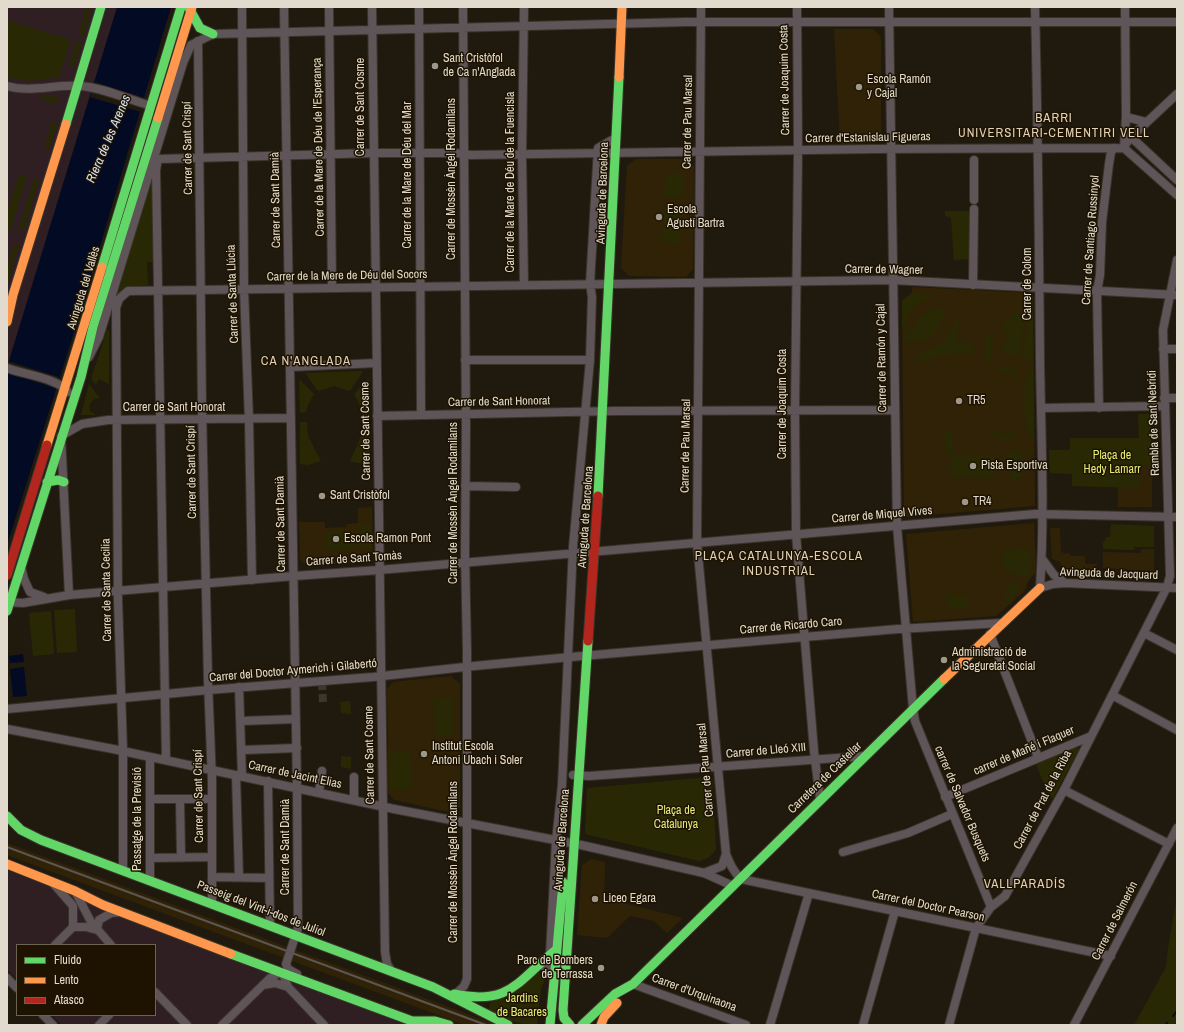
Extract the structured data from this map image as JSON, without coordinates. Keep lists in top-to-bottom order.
{
  "streets": {
    "street": [
      "Carrer de Joaquim Costa",
      "Carrer de Sant Cosme",
      "Carrer de Pau Marsal",
      "Carrer d'Estanislau Figueras",
      "Carrer de la Mare de Déu de l'Esperança",
      "Carrer de Sant Crispí",
      "Carrer de la Mare de Déu del Mar",
      "Carrer de Mossèn Àngel Rodamilans",
      "Carrer de la Mare de Déu de la Fuencisla",
      "Avinguda de Barcelona",
      "Carrer de Sant Damià",
      "Carrer de Santiago Russinyol",
      "Carrer de Wagner",
      "Carrer de la Mere de Déu del Socors",
      "Carrer de Colom",
      "Avinguda del Vallès",
      "Carrer de Santa Llúcia",
      "Carrer de Ramón y Cajal",
      "Carrer de Sant Honorat",
      "Rambla de Sant Nebridi",
      "Carrer de Miquel Vives",
      "Carrer de Sant Tomàs",
      "Avinguda de Jacquard",
      "Carrer de Santa Cecilia",
      "Carrer de Ricardo Caro",
      "Carrer del Doctor Aymerich i Gilabertó",
      "Carrer de Lleó XIII",
      "carrer de Mañé i Flaquer",
      "Carrer de Jacint Elias",
      "Carretera de Castellar",
      "Carrer de Prat de la Riba",
      "carrer de Salvador Busquets",
      "Passatge de la Previsió",
      "Carrer del Doctor Pearson",
      "Passeig del Vint-i-dos de Juliol",
      "Carrer de Salmerón",
      "Carrer d'Urquinaona"
    ]
  },
  "crossings": [
    ["Carrer de Joaquim Costa", "Carrer d'Estanislau Figueras"],
    ["Carrer de Joaquim Costa", "Carrer de Wagner"],
    ["Carrer de Joaquim Costa", "Carrer de Sant Honorat"],
    ["Carrer de Joaquim Costa", "Carrer de Miquel Vives"],
    ["Carrer de Joaquim Costa", "Carrer de Ricardo Caro"],
    ["Carrer de Joaquim Costa", "Carrer de Lleó XIII"],
    ["Carrer de Joaquim Costa", "Carretera de Castellar"],
    ["Carrer de Sant Cosme", "Carrer d'Estanislau Figueras"],
    ["Carrer de Sant Cosme", "Carrer de la Mere de Déu del Socors"],
    ["Carrer de Sant Cosme", "Carrer de Sant Honorat"],
    ["Carrer de Sant Cosme", "Carrer de Sant Tomàs"],
    ["Carrer de Sant Cosme", "Carrer del Doctor Aymerich i Gilabertó"],
    ["Carrer de Sant Cosme", "Carrer de Jacint Elias"],
    ["Carrer de Sant Cosme", "Passeig del Vint-i-dos de Juliol"],
    ["Carrer de Pau Marsal", "Carrer d'Estanislau Figueras"],
    ["Carrer de Pau Marsal", "Carrer de Wagner"],
    ["Carrer de Pau Marsal", "Carrer de Sant Honorat"],
    ["Carrer de Pau Marsal", "Carrer de Miquel Vives"],
    ["Carrer de Pau Marsal", "Carrer de Ricardo Caro"],
    ["Carrer de Pau Marsal", "Carrer de Lleó XIII"],
    ["Carrer de Pau Marsal", "Carretera de Castellar"],
    ["Carrer de Pau Marsal", "Carrer del Doctor Pearson"],
    ["Carrer d'Estanislau Figueras", "Carrer de la Mare de Déu de l'Esperança"],
    ["Carrer d'Estanislau Figueras", "Carrer de Sant Crispí"],
    ["Carrer d'Estanislau Figueras", "Carrer de la Mare de Déu del Mar"],
    ["Carrer d'Estanislau Figueras", "Carrer de Mossèn Àngel Rodamilans"],
    ["Carrer d'Estanislau Figueras", "Carrer de la Mare de Déu de la Fuencisla"],
    ["Carrer d'Estanislau Figueras", "Avinguda de Barcelona"],
    ["Carrer d'Estanislau Figueras", "Carrer de Sant Damià"],
    ["Carrer d'Estanislau Figueras", "Carrer de Santiago Russinyol"],
    ["Carrer d'Estanislau Figueras", "Carrer de la Mere de Déu del Socors"],
    ["Carrer d'Estanislau Figueras", "Carrer de Colom"],
    ["Carrer d'Estanislau Figueras", "Carrer de Santa Llúcia"],
    ["Carrer d'Estanislau Figueras", "Carrer de Ramón y Cajal"],
    ["Carrer de la Mare de Déu de l'Esperança", "Carrer de la Mere de Déu del Socors"],
    ["Carrer de Sant Crispí", "Carrer de la Mere de Déu del Socors"],
    ["Carrer de Sant Crispí", "Avinguda del Vallès"],
    ["Carrer de Sant Crispí", "Carrer de Sant Honorat"],
    ["Carrer de Sant Crispí", "Carrer de Sant Tomàs"],
    ["Carrer de Sant Crispí", "Carrer del Doctor Aymerich i Gilabertó"],
    ["Carrer de Sant Crispí", "Carrer de Jacint Elias"],
    ["Carrer de Sant Crispí", "Passeig del Vint-i-dos de Juliol"],
    ["Carrer de la Mare de Déu del Mar", "Carrer de la Mere de Déu del Socors"],
    ["Carrer de la Mare de Déu del Mar", "Carrer de Sant Honorat"],
    ["Carrer de Mossèn Àngel Rodamilans", "Carrer de la Mere de Déu del Socors"],
    ["Carrer de Mossèn Àngel Rodamilans", "Carrer de Sant Honorat"],
    ["Carrer de Mossèn Àngel Rodamilans", "Carrer de Sant Tomàs"],
    ["Carrer de Mossèn Àngel Rodamilans", "Carrer del Doctor Aymerich i Gilabertó"],
    ["Carrer de Mossèn Àngel Rodamilans", "Carrer de Jacint Elias"],
    ["Carrer de la Mare de Déu de la Fuencisla", "Carrer de la Mere de Déu del Socors"],
    ["Avinguda de Barcelona", "Carrer de Wagner"],
    ["Avinguda de Barcelona", "Carrer de la Mere de Déu del Socors"],
    ["Avinguda de Barcelona", "Carrer de Sant Honorat"],
    ["Avinguda de Barcelona", "Carrer de Miquel Vives"],
    ["Avinguda de Barcelona", "Carrer de Sant Tomàs"],
    ["Avinguda de Barcelona", "Carrer de Ricardo Caro"],
    ["Avinguda de Barcelona", "Carrer del Doctor Aymerich i Gilabertó"],
    ["Avinguda de Barcelona", "Carrer de Lleó XIII"],
    ["Avinguda de Barcelona", "Carrer de Jacint Elias"],
    ["Carrer de Sant Damià", "Carrer de la Mere de Déu del Socors"],
    ["Carrer de Sant Damià", "Carrer de Sant Honorat"],
    ["Carrer de Sant Damià", "Carrer de Sant Tomàs"],
    ["Carrer de Sant Damià", "Carrer del Doctor Aymerich i Gilabertó"],
    ["Carrer de Sant Damià", "Carrer de Jacint Elias"],
    ["Carrer de Sant Damià", "Passeig del Vint-i-dos de Juliol"],
    ["Carrer de Santiago Russinyol", "Carrer de Wagner"],
    ["Carrer de Wagner", "Carrer de la Mere de Déu del Socors"],
    ["Carrer de Wagner", "Carrer de Colom"],
    ["Carrer de Wagner", "Carrer de Ramón y Cajal"],
    ["Carrer de Wagner", "Rambla de Sant Nebridi"],
    ["Carrer de la Mere de Déu del Socors", "Carrer de Santa Llúcia"],
    ["Carrer de la Mere de Déu del Socors", "Carrer de Santa Cecilia"],
    ["Carrer de Colom", "Carrer de Miquel Vives"],
    ["Carrer de Colom", "Avinguda de Jacquard"],
    ["Carrer de Colom", "Carretera de Castellar"],
    ["Avinguda del Vallès", "Carrer de Sant Honorat"],
    ["Avinguda del Vallès", "Carrer de Sant Tomàs"],
    ["Carrer de Santa Llúcia", "Carrer de Sant Honorat"],
    ["Carrer de Santa Llúcia", "Carrer de Sant Tomàs"],
    ["Carrer de Ramón y Cajal", "Carrer de Sant Honorat"],
    ["Carrer de Ramón y Cajal", "Carrer de Miquel Vives"],
    ["Carrer de Ramón y Cajal", "Carrer de Ricardo Caro"],
    ["Carrer de Ramón y Cajal", "Carretera de Castellar"],
    ["Carrer de Ramón y Cajal", "carrer de Salvador Busquets"],
    ["Carrer de Sant Honorat", "Carrer de Santa Cecilia"],
    ["Rambla de Sant Nebridi", "Carrer de Miquel Vives"],
    ["Rambla de Sant Nebridi", "Avinguda de Jacquard"],
    ["Rambla de Sant Nebridi", "Carrer de Prat de la Riba"],
    ["Carrer de Miquel Vives", "Carrer de Sant Tomàs"],
    ["Carrer de Sant Tomàs", "Carrer de Santa Cecilia"],
    ["Avinguda de Jacquard", "Carretera de Castellar"],
    ["Avinguda de Jacquard", "Carrer de Prat de la Riba"],
    ["Carrer de Santa Cecilia", "Carrer del Doctor Aymerich i Gilabertó"],
    ["Carrer de Santa Cecilia", "Carrer de Jacint Elias"],
    ["Carrer de Santa Cecilia", "Passeig del Vint-i-dos de Juliol"],
    ["Carrer de Ricardo Caro", "Carrer del Doctor Aymerich i Gilabertó"],
    ["Carrer de Ricardo Caro", "Carretera de Castellar"],
    ["Carrer de Lleó XIII", "Carretera de Castellar"],
    ["carrer de Mañé i Flaquer", "Carrer de Prat de la Riba"],
    ["carrer de Mañé i Flaquer", "carrer de Salvador Busquets"],
    ["Carrer de Jacint Elias", "Passatge de la Previsió"],
    ["Carretera de Castellar", "carrer de Salvador Busquets"],
    ["Carretera de Castellar", "Carrer del Doctor Pearson"],
    ["Carretera de Castellar", "Carrer d'Urquinaona"],
    ["Carrer de Prat de la Riba", "carrer de Salvador Busquets"],
    ["Carrer de Prat de la Riba", "Carrer del Doctor Pearson"],
    ["Passatge de la Previsió", "Passeig del Vint-i-dos de Juliol"],
    ["Carrer del Doctor Pearson", "Carrer de Salmerón"]
  ],
  "districts": [
    "BARRI UNIVERSITARI-CEMENTIRI VELL",
    "CA N'ANGLADA",
    "PLAÇA CATALUNYA-ESCOLA INDUSTRIAL",
    "VALLPARADÍS"
  ],
  "water": ["Riera de les Arenes"],
  "parks": ["Plaça de Hedy Lamarr", "Plaça de Catalunya", "Jardins de Bacares"],
  "places": [
    "Sant Cristòfol de Ca n'Anglada",
    "Escola Ramón y Cajal",
    "Escola Agustí Bartra",
    "TR5",
    "Pista Esportiva",
    "Sant Cristòfol",
    "TR4",
    "Escola Ramon Pont",
    "Administració de la Seguretat Social",
    "Institut Escola Antoni Ubach i Soler",
    "Liceo Egara",
    "Parc de Bombers de Terrassa"
  ],
  "legend": ["Fluido", "Lento", "Atasco"]
}
